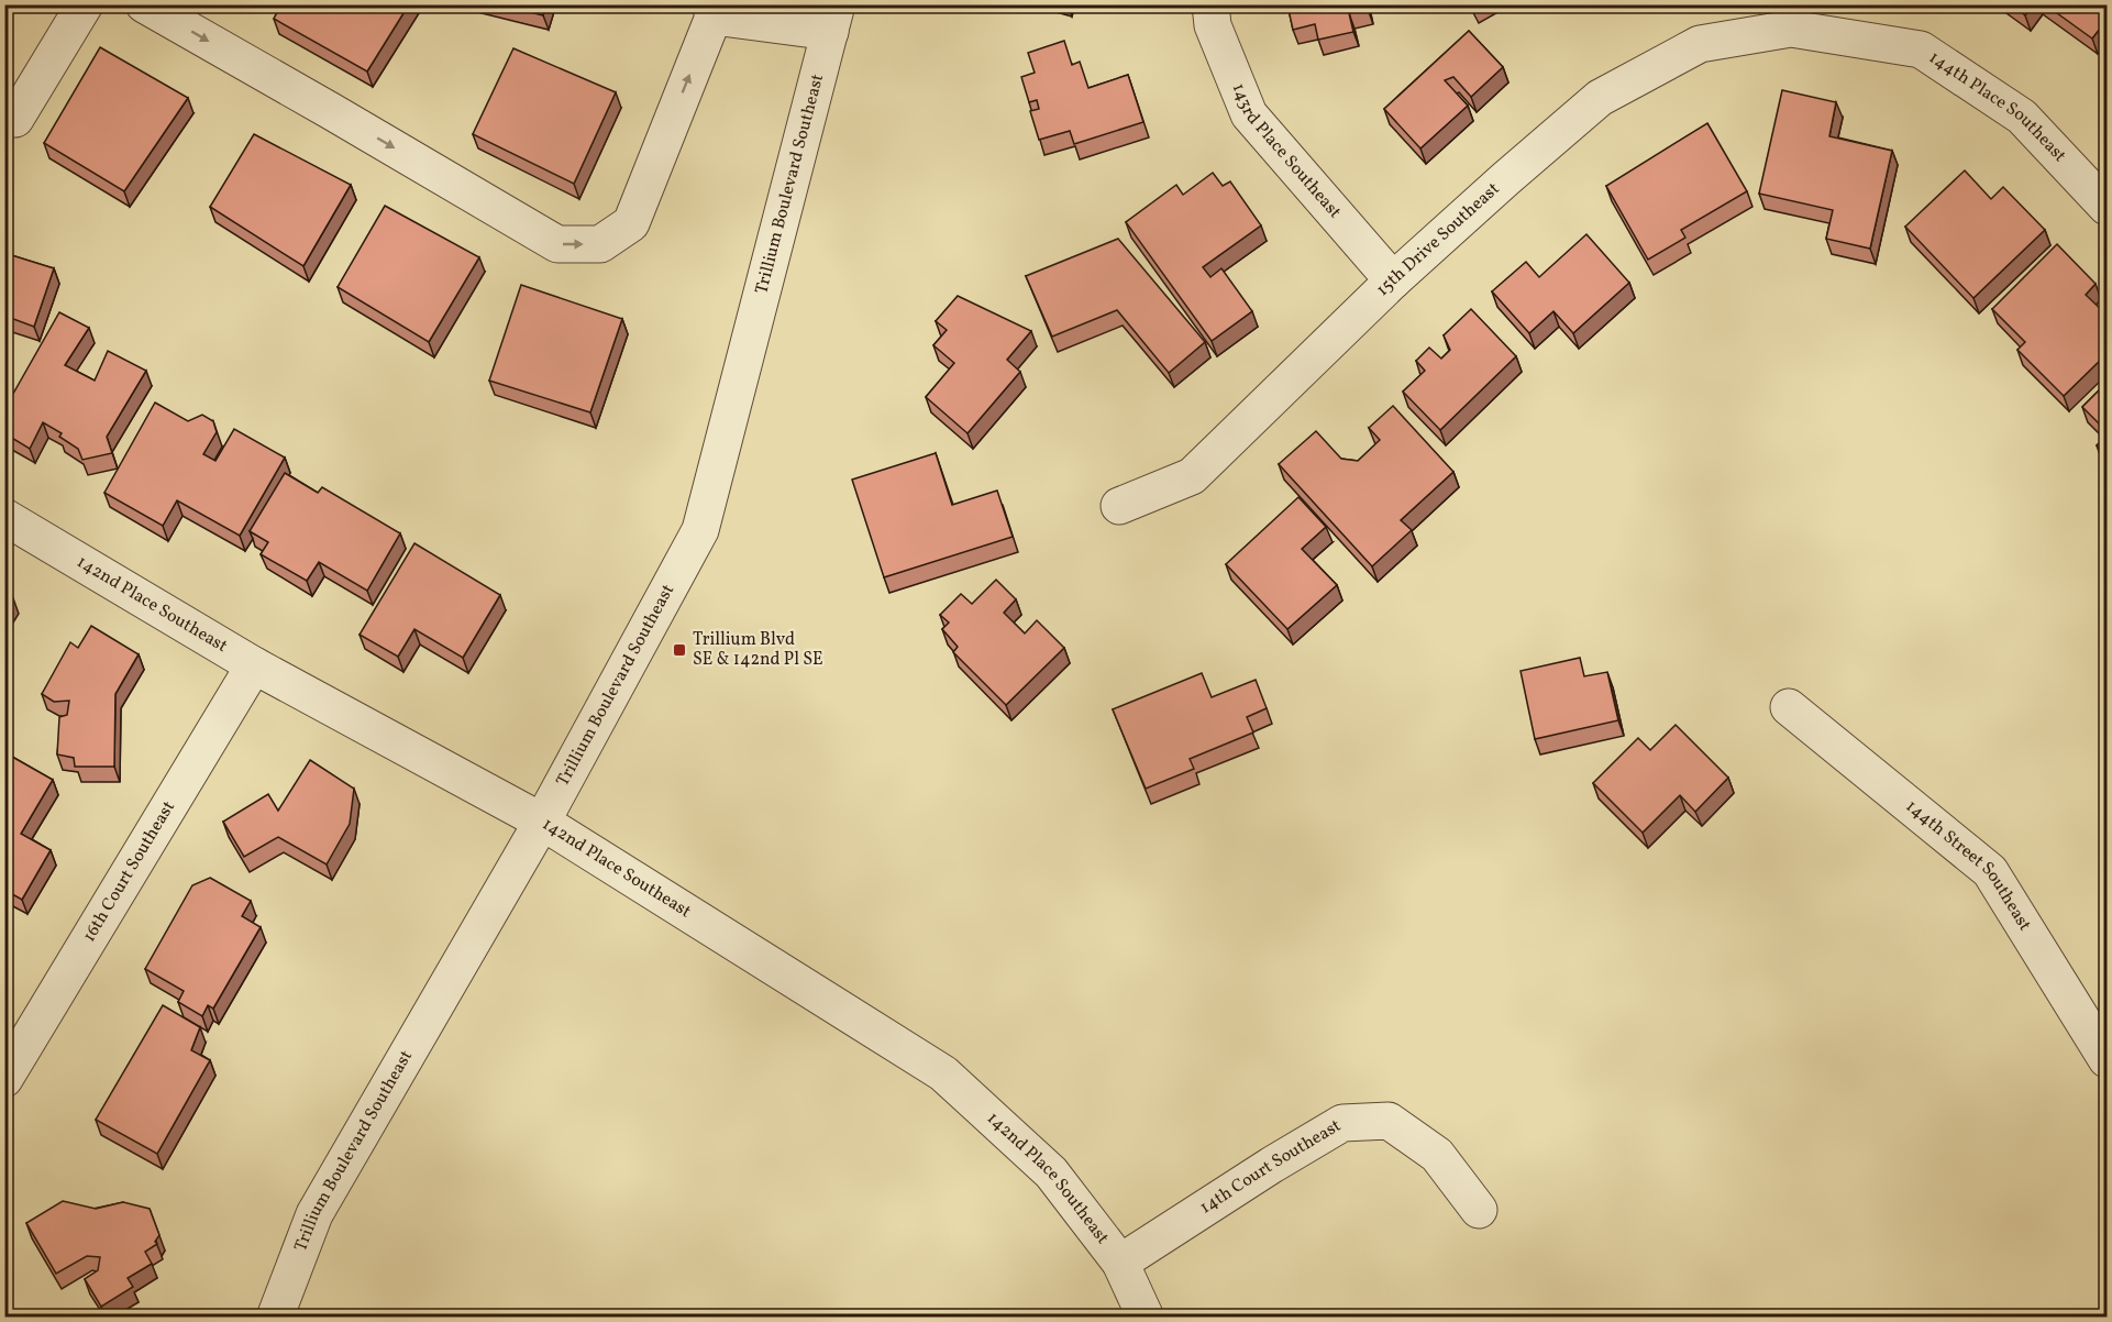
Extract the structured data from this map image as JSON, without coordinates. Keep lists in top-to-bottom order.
{
  "streets": {
    "street": [
      "144th Place Southeast",
      "143rd Place Southeast",
      "Trillium Boulevard Southeast",
      "15th Drive Southeast",
      "142nd Place Southeast",
      "144th Street Southeast",
      "16th Court Southeast",
      "14th Court Southeast"
    ]
  },
  "crossings": [
    ["144th Place Southeast", "15th Drive Southeast"],
    ["143rd Place Southeast", "15th Drive Southeast"],
    ["Trillium Boulevard Southeast", "142nd Place Southeast"],
    ["142nd Place Southeast", "16th Court Southeast"],
    ["142nd Place Southeast", "14th Court Southeast"]
  ],
  "places": {
    "transit": ["Trillium Blvd SE & 142nd Pl SE"]
  }
}
